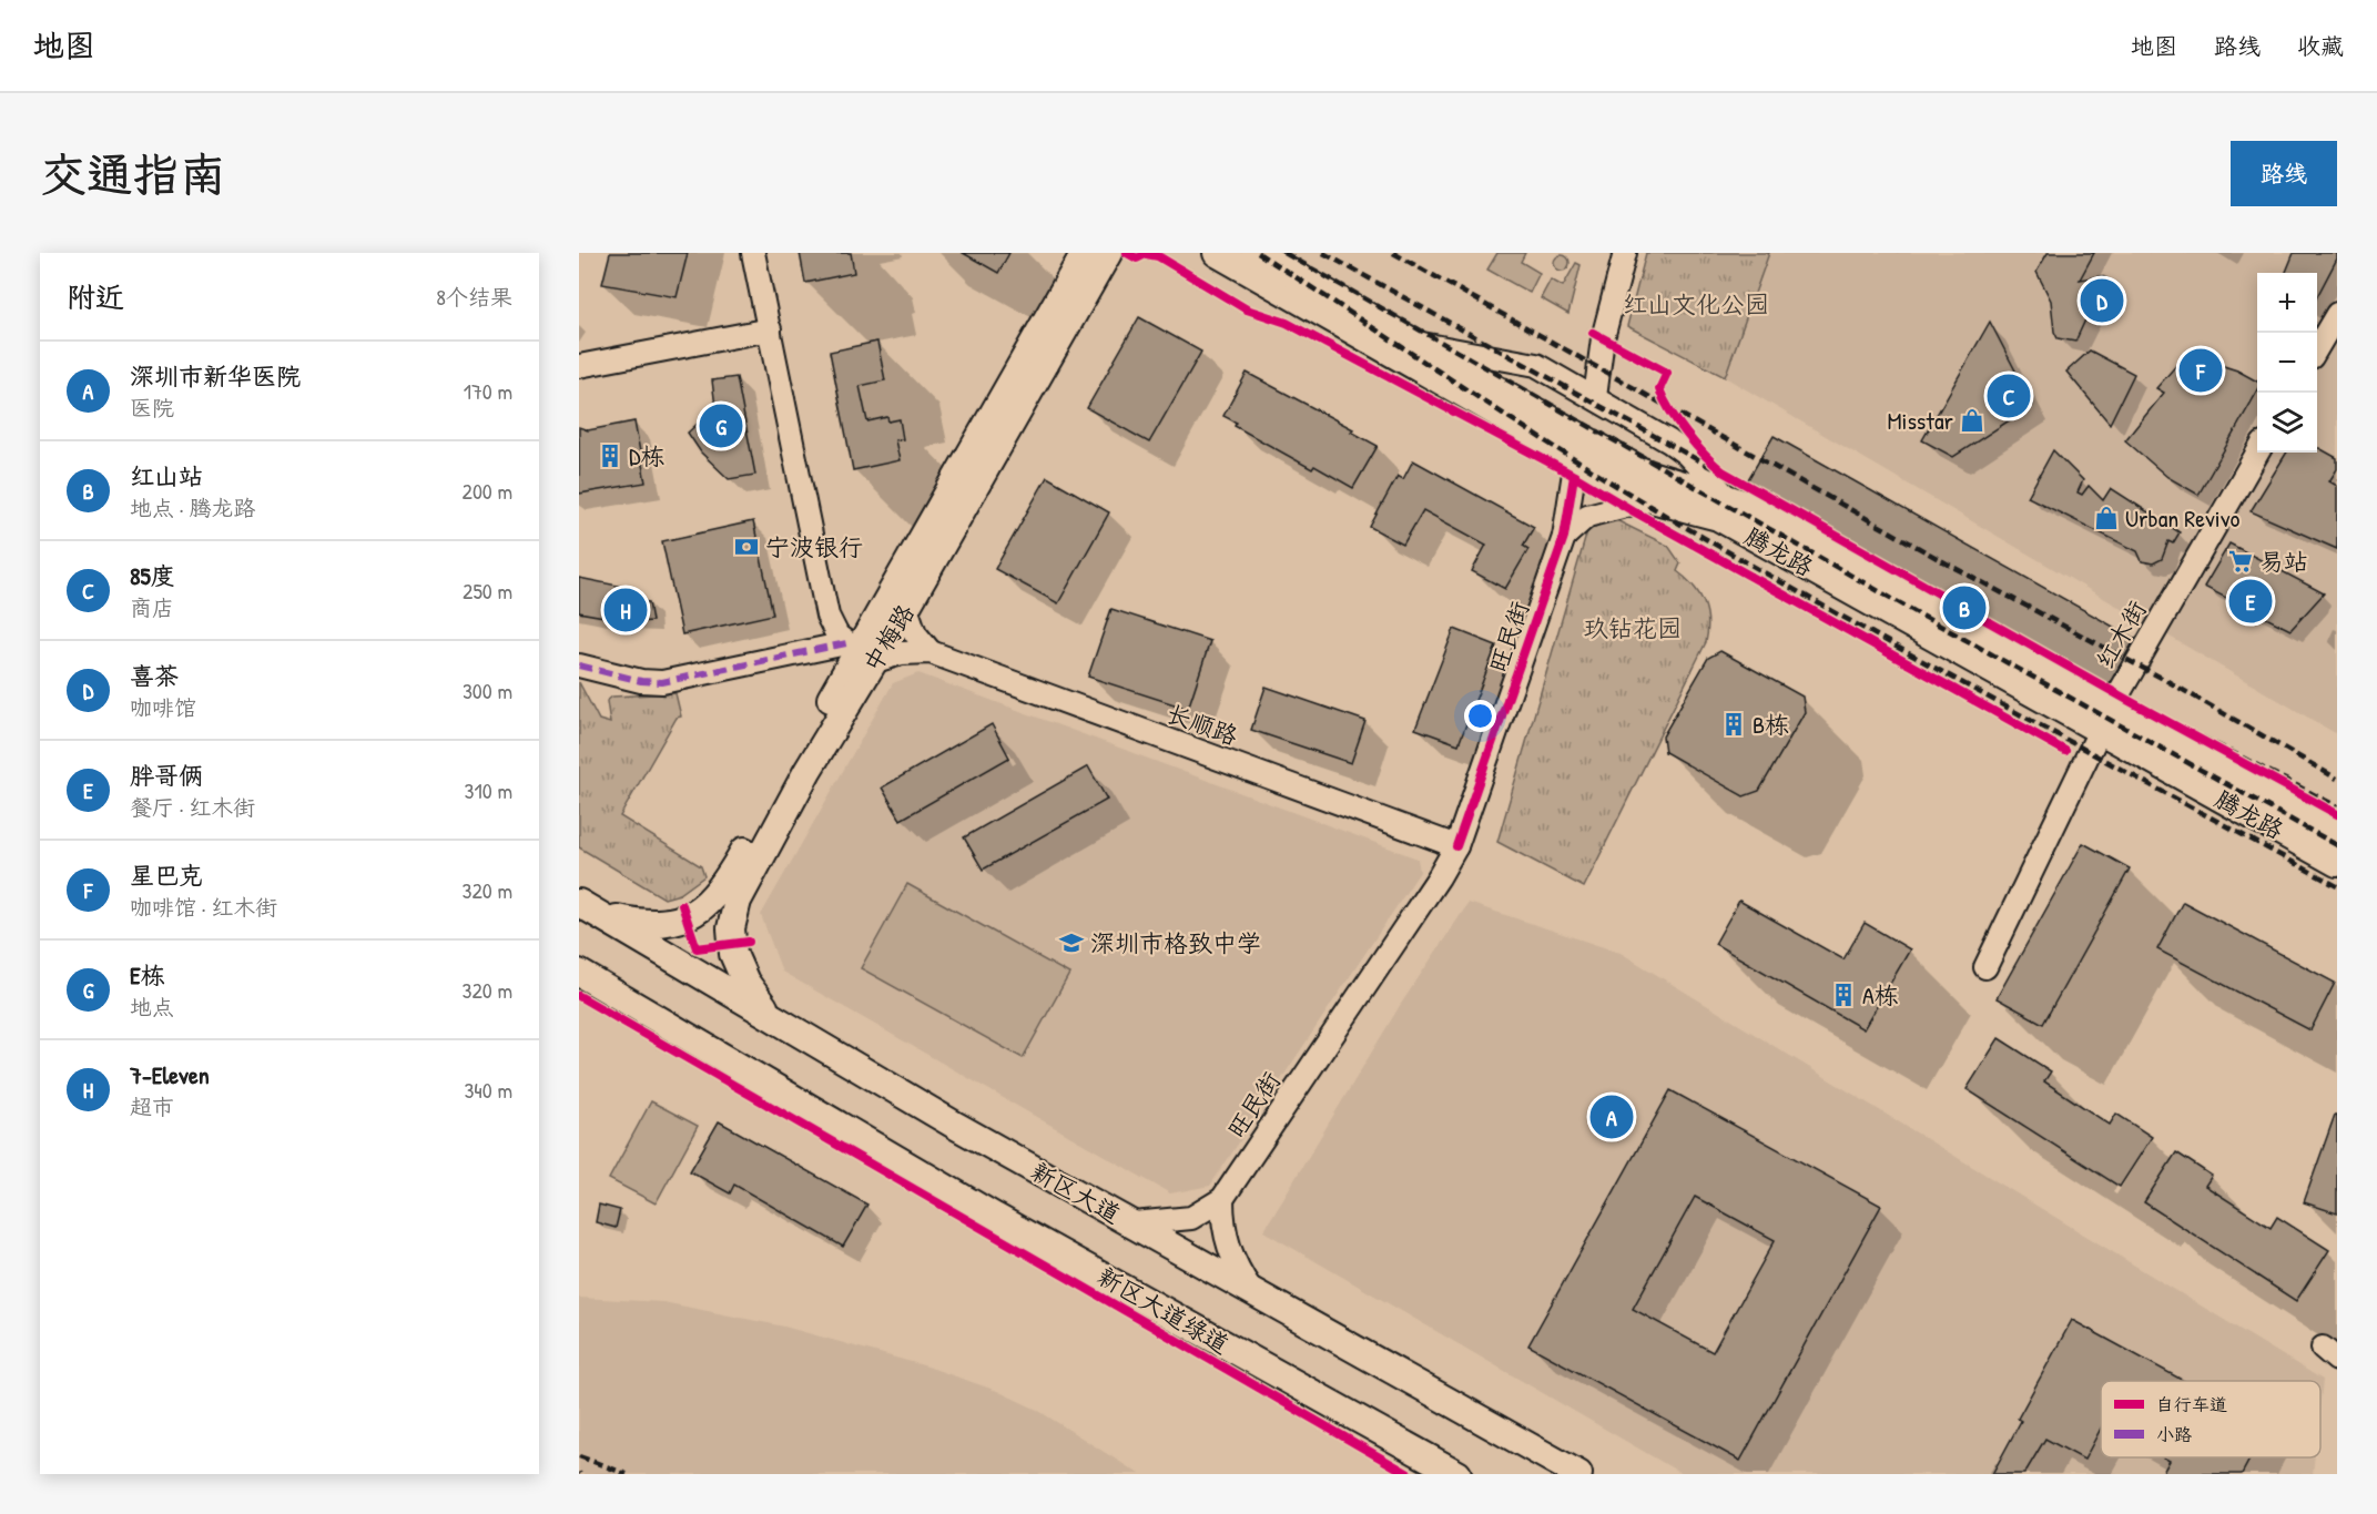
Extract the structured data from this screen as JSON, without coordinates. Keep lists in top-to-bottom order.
{
  "streets": {
    "main road": ["腾龙路", "中梅路", "新区大道"],
    "street": ["红木街", "旺民街", "长顺路"],
    "cycle path": ["新区大道绿道"]
  },
  "crossings": [
    ["腾龙路", "红木街"],
    ["腾龙路", "旺民街"],
    ["旺民街", "长顺路"],
    ["中梅路", "新区大道"]
  ],
  "parks": ["红山文化公园", "玖钻花园"],
  "places": {
    "shop": ["Misstar", "Urban Revivo"],
    "building": ["D栋", "B栋", "A栋"],
    "bank": ["宁波银行"],
    "supermarket": ["易站"],
    "school or university": ["深圳市格致中学"]
  },
  "legend": ["自行车道", "小路"],
  "page": {
    "header": "地图",
    "nav": ["地图", "路线", "收藏"],
    "buttons": "路线",
    "title": "交通指南",
    "heading": ["附近", "8个结果"],
    "map_buttons": ["+", "−"],
    "pins": [
      "D",
      "F",
      "C",
      "G",
      "E",
      "B",
      "H",
      "A"
    ],
    "list": [
      {
        "mark": "A",
        "name": "深圳市新华医院",
        "note": "医院",
        "value": "170 m"
      },
      {
        "mark": "B",
        "name": "红山站",
        "note": "地点 · 腾龙路",
        "value": "200 m"
      },
      {
        "mark": "C",
        "name": "85度",
        "note": "商店",
        "value": "250 m"
      },
      {
        "mark": "D",
        "name": "喜茶",
        "note": "咖啡馆",
        "value": "300 m"
      },
      {
        "mark": "E",
        "name": "胖哥俩",
        "note": "餐厅 · 红木街",
        "value": "310 m"
      },
      {
        "mark": "F",
        "name": "星巴克",
        "note": "咖啡馆 · 红木街",
        "value": "320 m"
      },
      {
        "mark": "G",
        "name": "E栋",
        "note": "地点",
        "value": "320 m"
      },
      {
        "mark": "H",
        "name": "7-Eleven",
        "note": "超市",
        "value": "340 m"
      }
    ]
  }
}
